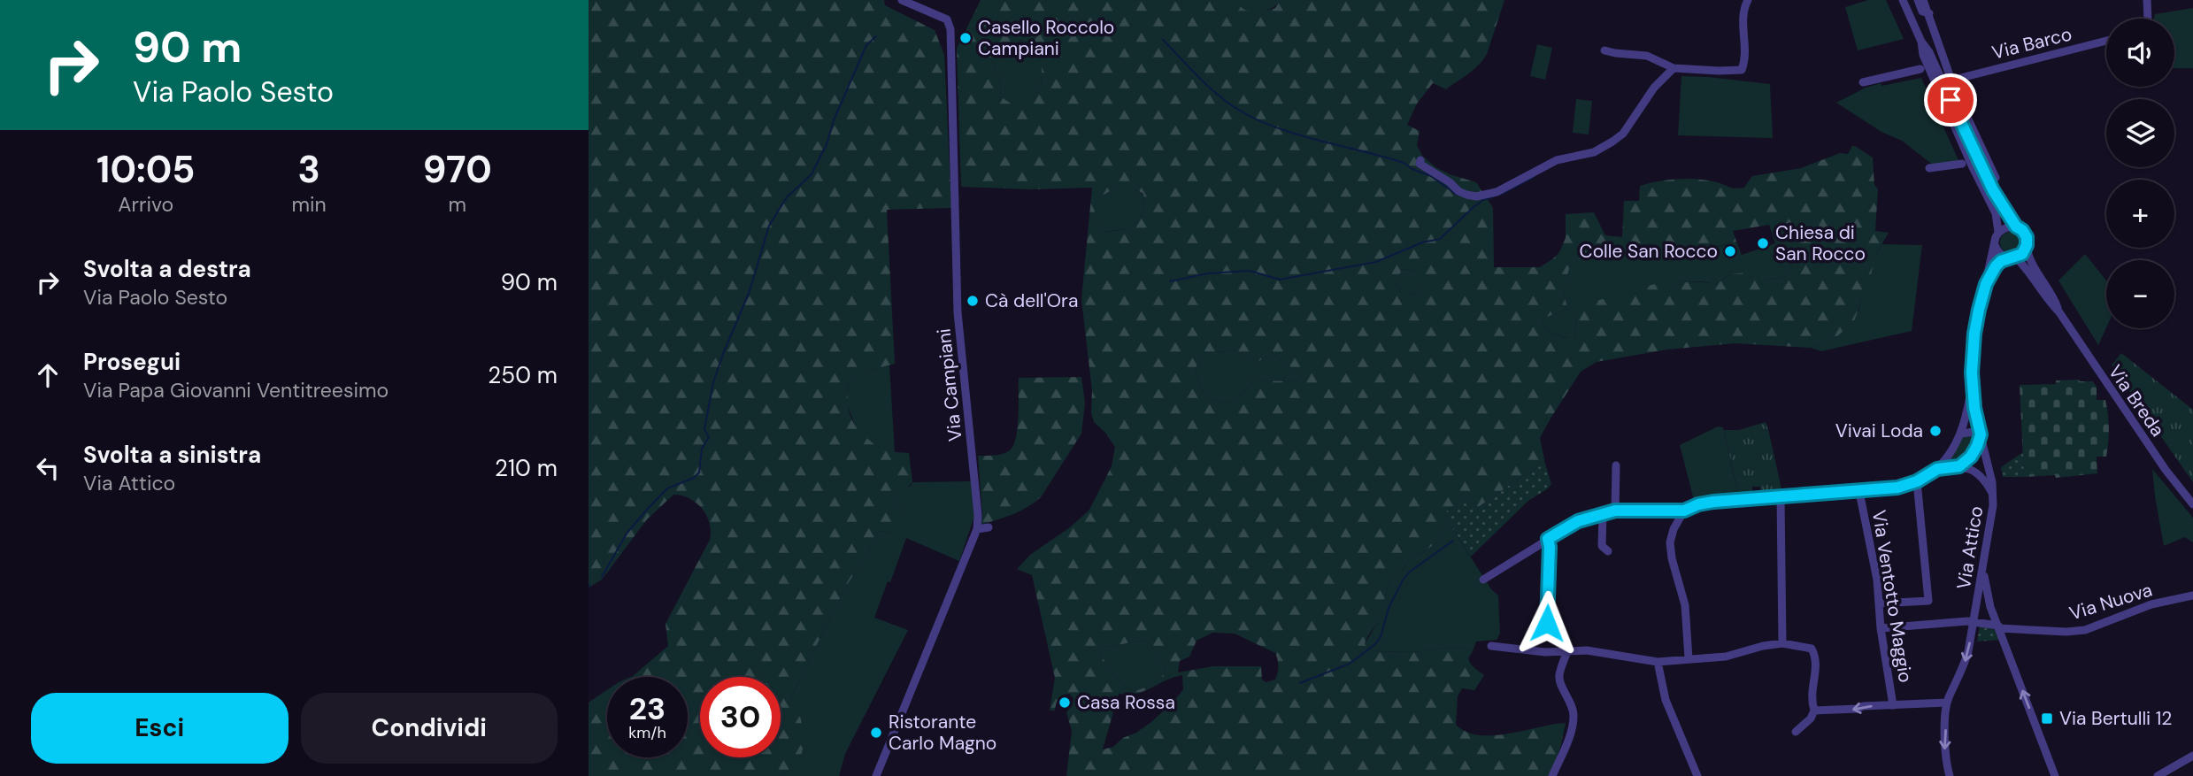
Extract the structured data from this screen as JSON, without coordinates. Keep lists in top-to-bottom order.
{
  "streets": {
    "street": [
      "Via Barco",
      "Via Campiani",
      "Via Breda",
      "Via Attico",
      "Via Ventotto Maggio",
      "Via Nuova"
    ]
  },
  "crossings": [
    ["Via Breda", "Via Attico"],
    ["Via Attico", "Via Nuova"],
    ["Via Ventotto Maggio", "Via Nuova"]
  ],
  "places": {
    "other": [
      "Casello Roccolo Campiani",
      "Chiesa di San Rocco",
      "Colle San Rocco",
      "Cà dell'Ora",
      "Vivai Loda",
      "Casa Rossa",
      "Ristorante Carlo Magno"
    ],
    "transit": ["Via Bertulli 12"]
  },
  "page": {
    "turn": ["90 m", "Via Paolo Sesto"],
    "map_buttons": ["+", "−"],
    "eta": [
      "10:05",
      "Arrivo",
      "3",
      "min",
      "970",
      "m"
    ],
    "list": [
      {
        "name": "Svolta a destra",
        "note": "Via Paolo Sesto",
        "value": "90 m"
      },
      {
        "name": "Prosegui",
        "note": "Via Papa Giovanni Ventitreesimo",
        "value": "250 m"
      },
      {
        "name": "Svolta a sinistra",
        "note": "Via Attico",
        "value": "210 m"
      }
    ],
    "speed": "23 km/h",
    "limit": "30",
    "buttons": ["Esci", "Condividi"]
  }
}
